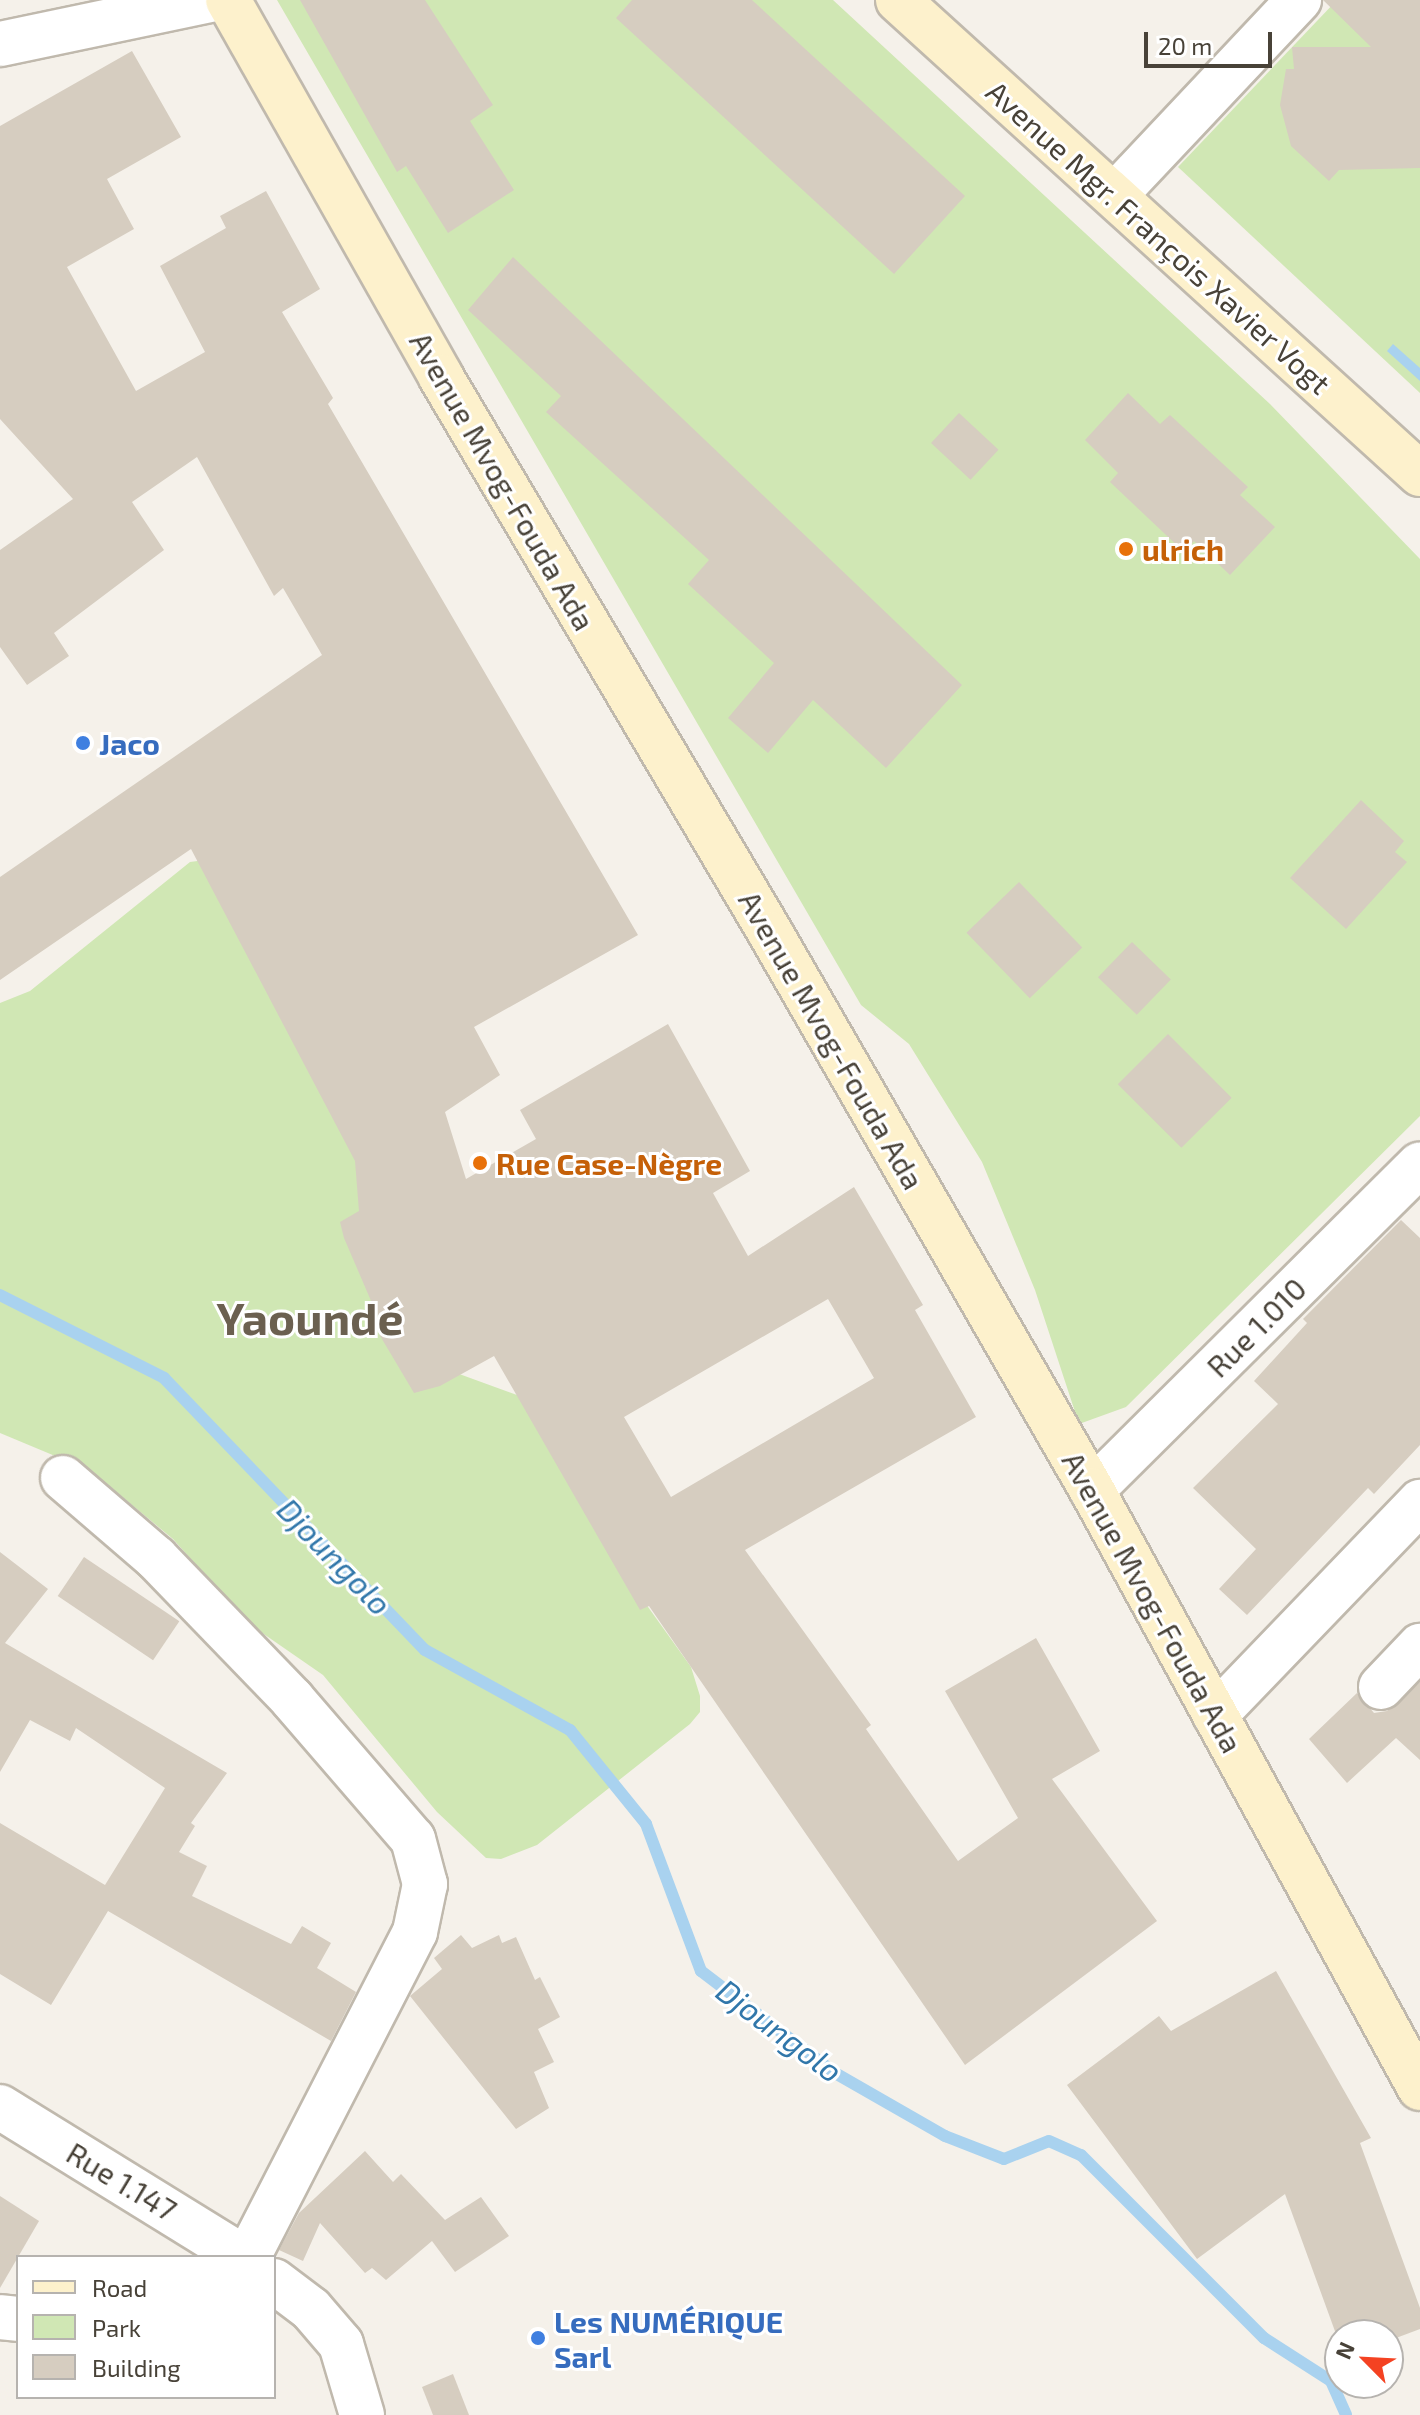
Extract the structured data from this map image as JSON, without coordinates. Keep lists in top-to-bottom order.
{
  "streets": {
    "main road": ["Avenue Mgr. François Xavier Vogt", "Avenue Mvog-Fouda Ada"],
    "street": ["Rue 1.010", "Rue 1.147"]
  },
  "crossings": [
    ["Avenue Mvog-Fouda Ada", "Rue 1.010"]
  ],
  "districts": ["Yaoundé"],
  "water": ["Djoungolo"],
  "places": [
    "ulrich",
    "Jaco",
    "Rue Case-Nègre",
    "Les NUMÉRIQUE Sarl"
  ],
  "legend": ["Road", "Park", "Building"],
  "scale_bar": "20 m",
  "north": "top left"
}
